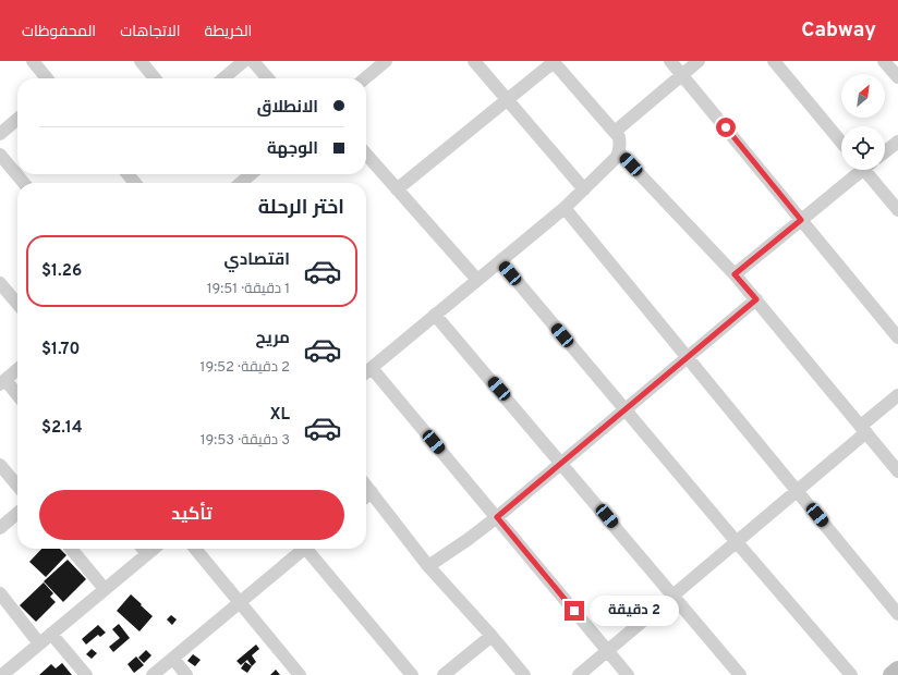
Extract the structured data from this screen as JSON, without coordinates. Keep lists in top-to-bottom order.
{
  "north": "top right",
  "page": {
    "header": "Cabway",
    "nav": ["الخريطة", "الاتجاهات", "المحفوظات"],
    "banner": ["الانطلاق", "الوجهة"],
    "heading": "اختر الرحلة",
    "list": [
      {
        "name": "اقتصادي",
        "note": "1 دقيقة · 19:51",
        "value": "$1.26"
      },
      {
        "name": "مريح",
        "note": "2 دقيقة · 19:52",
        "value": "$1.70"
      },
      {
        "name": "XL",
        "note": "3 دقيقة · 19:53",
        "value": "$2.14"
      }
    ],
    "buttons": "تأكيد",
    "bubble": "2 دقيقة"
  }
}
